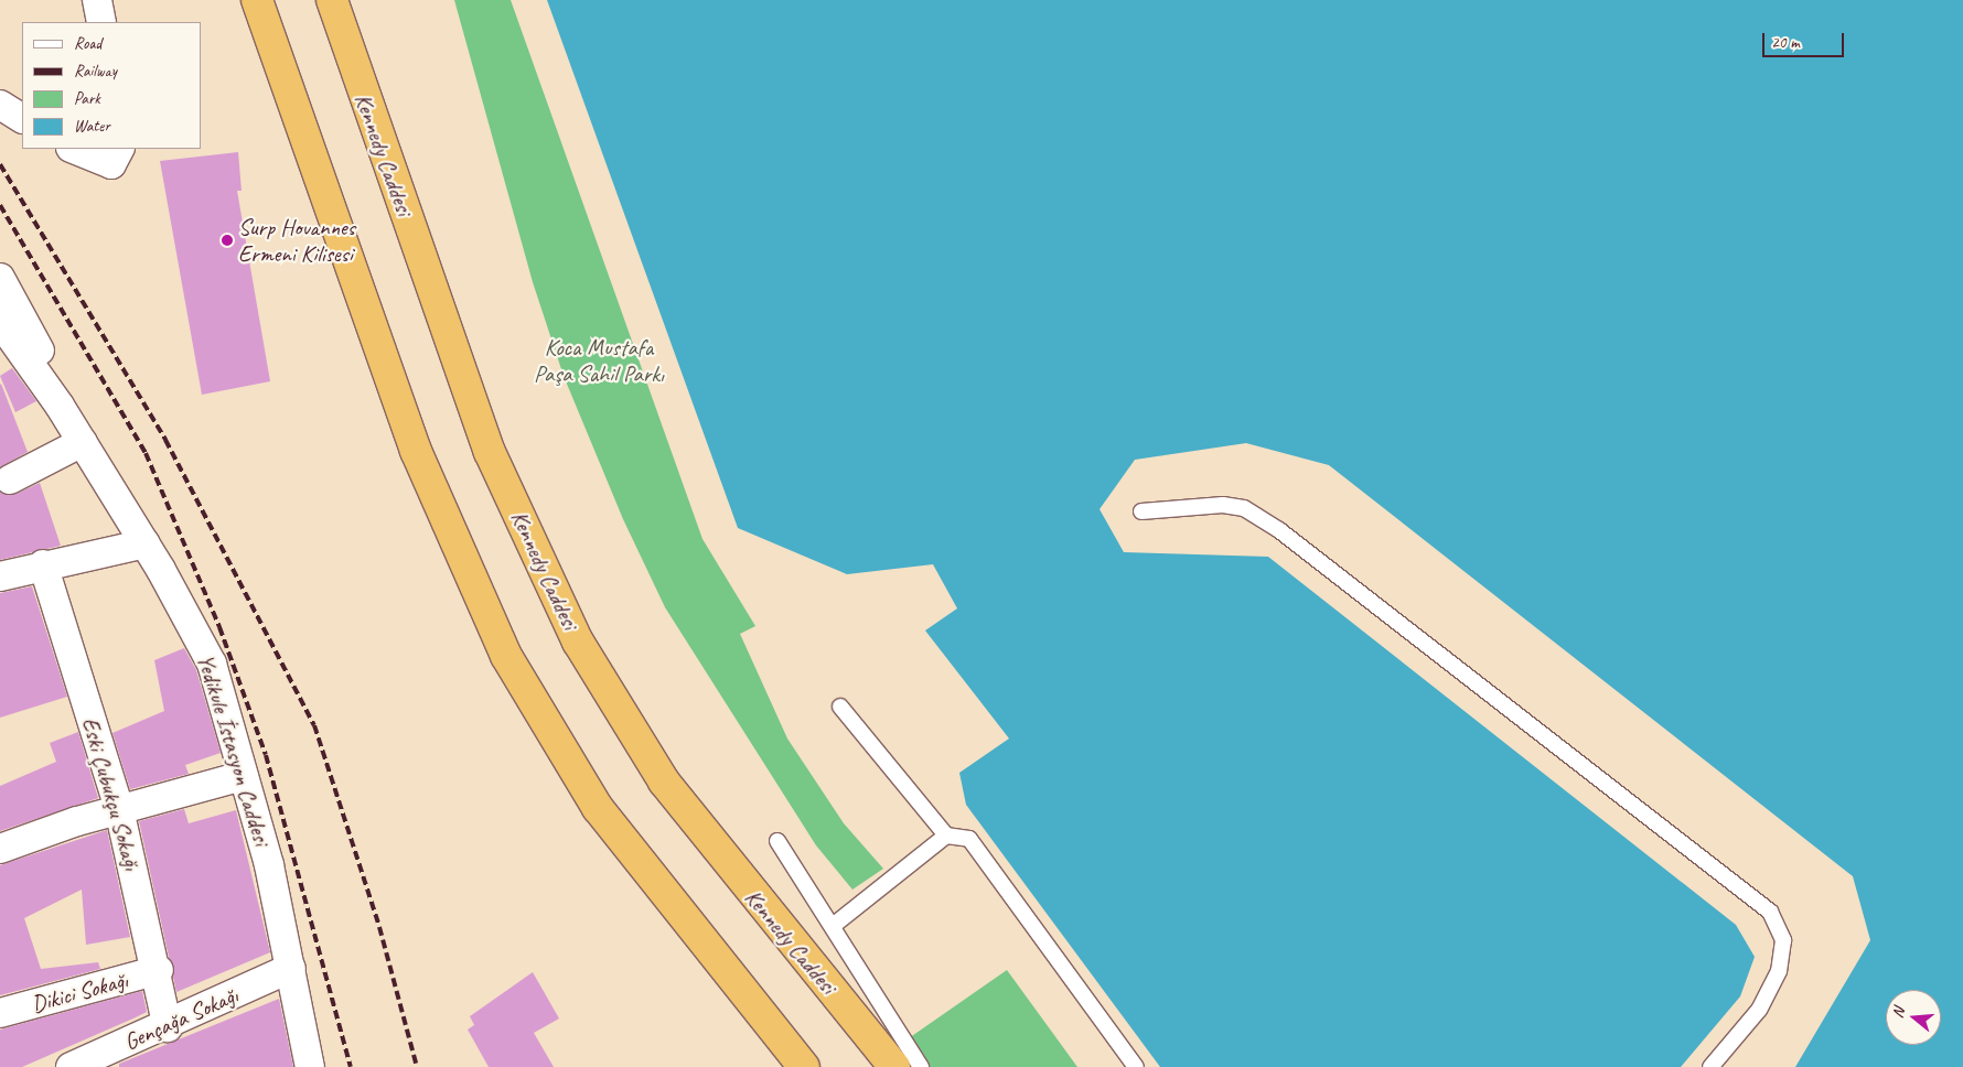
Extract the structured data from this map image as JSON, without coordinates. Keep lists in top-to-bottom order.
{
  "streets": {
    "highway": ["Kennedy Caddesi"],
    "street": [
      "Yedikule İstasyon Caddesi",
      "Eski Çubukçu Sokağı",
      "Dikici Sokağı",
      "Gençağa Sokağı"
    ]
  },
  "crossings": [
    ["Yedikule İstasyon Caddesi", "Gençağa Sokağı"],
    ["Eski Çubukçu Sokağı", "Dikici Sokağı"],
    ["Eski Çubukçu Sokağı", "Gençağa Sokağı"]
  ],
  "parks": ["Koca Mustafa Paşa Sahil Parkı"],
  "places": ["Surp Hovannes Ermeni Kilisesi"],
  "legend": [
    "Road",
    "Railway",
    "Park",
    "Water"
  ],
  "scale_bar": "20 m",
  "north": "left"
}
